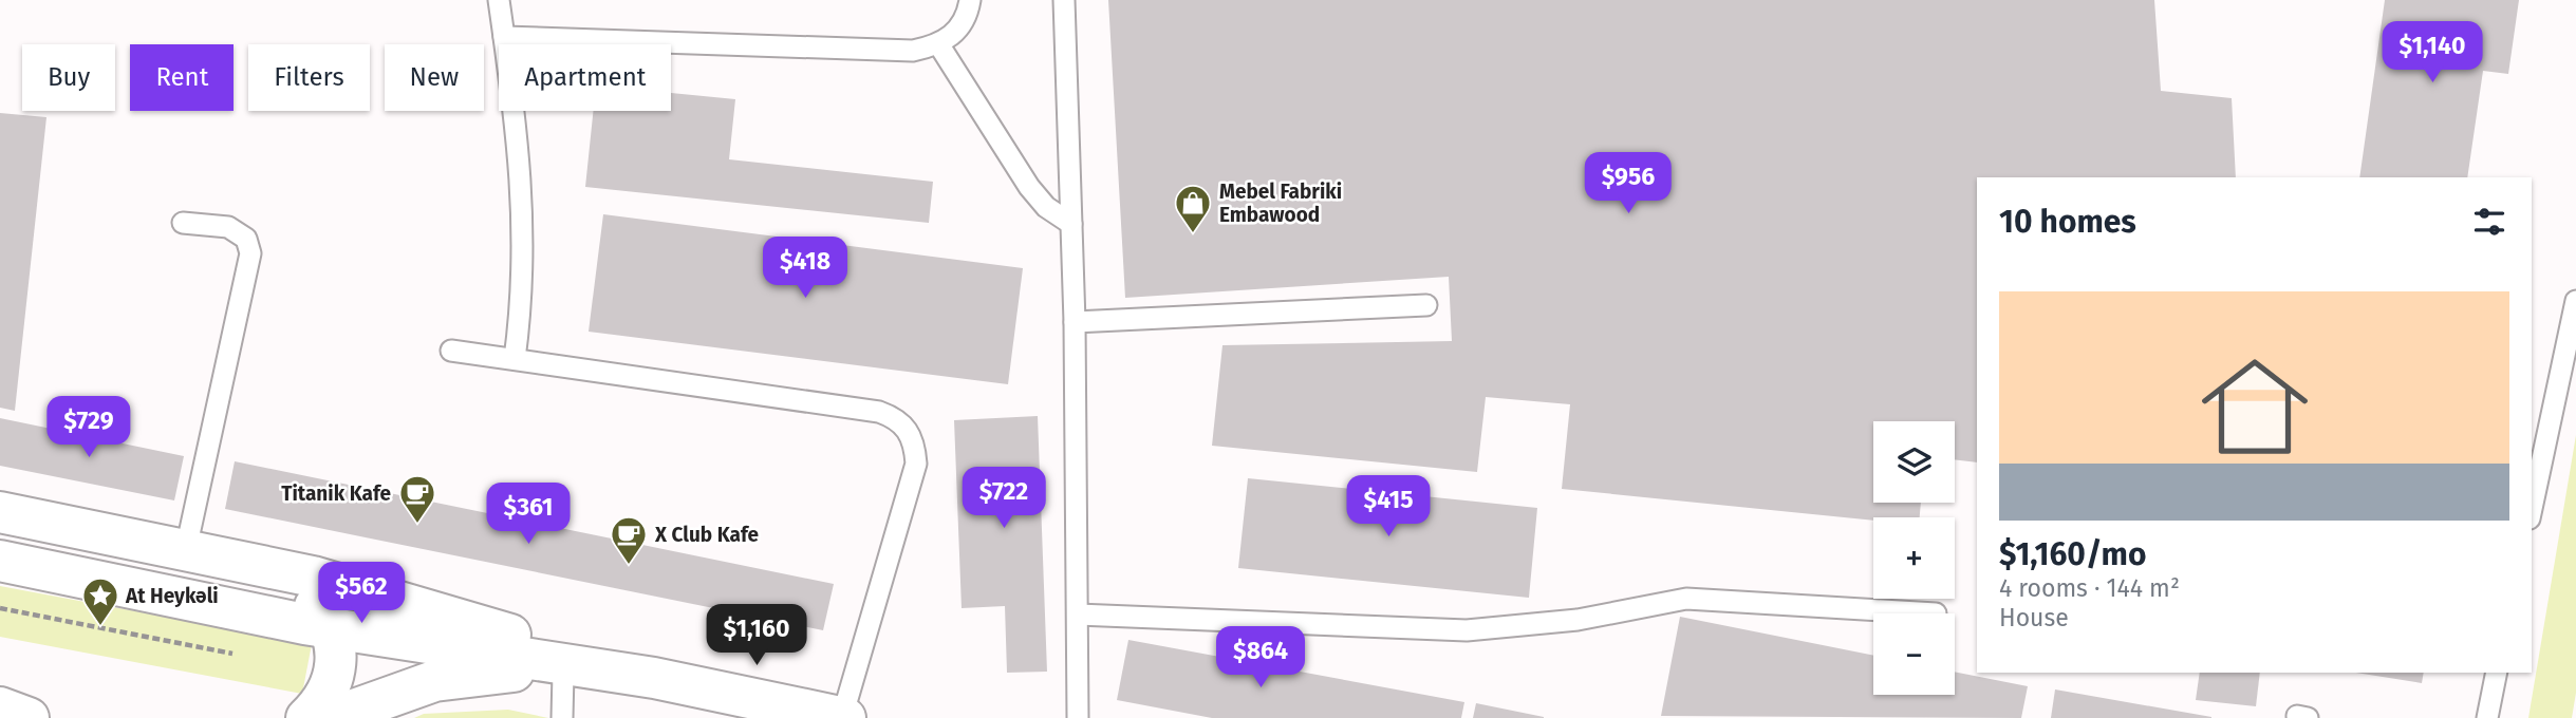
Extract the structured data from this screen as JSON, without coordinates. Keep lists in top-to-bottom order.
{
  "places": {
    "shop": ["Mebel Fabriki Embawood"],
    "cafe": ["Titanik Kafe", "X Club Kafe"],
    "place": ["At Heykəli"]
  },
  "page": {
    "price": [
      "$1,140",
      "$956",
      "$418",
      "$729",
      "$722",
      "$415",
      "$361",
      "$562",
      "$1,160",
      "$864"
    ],
    "chip": [
      "Buy",
      "Rent",
      "Filters",
      "New",
      "Apartment"
    ],
    "heading": "10 homes",
    "list": [
      {
        "name": "$1,160/mo",
        "note": "4 rooms · 144 m² · House"
      }
    ],
    "map_buttons": ["+", "−"]
  }
}
